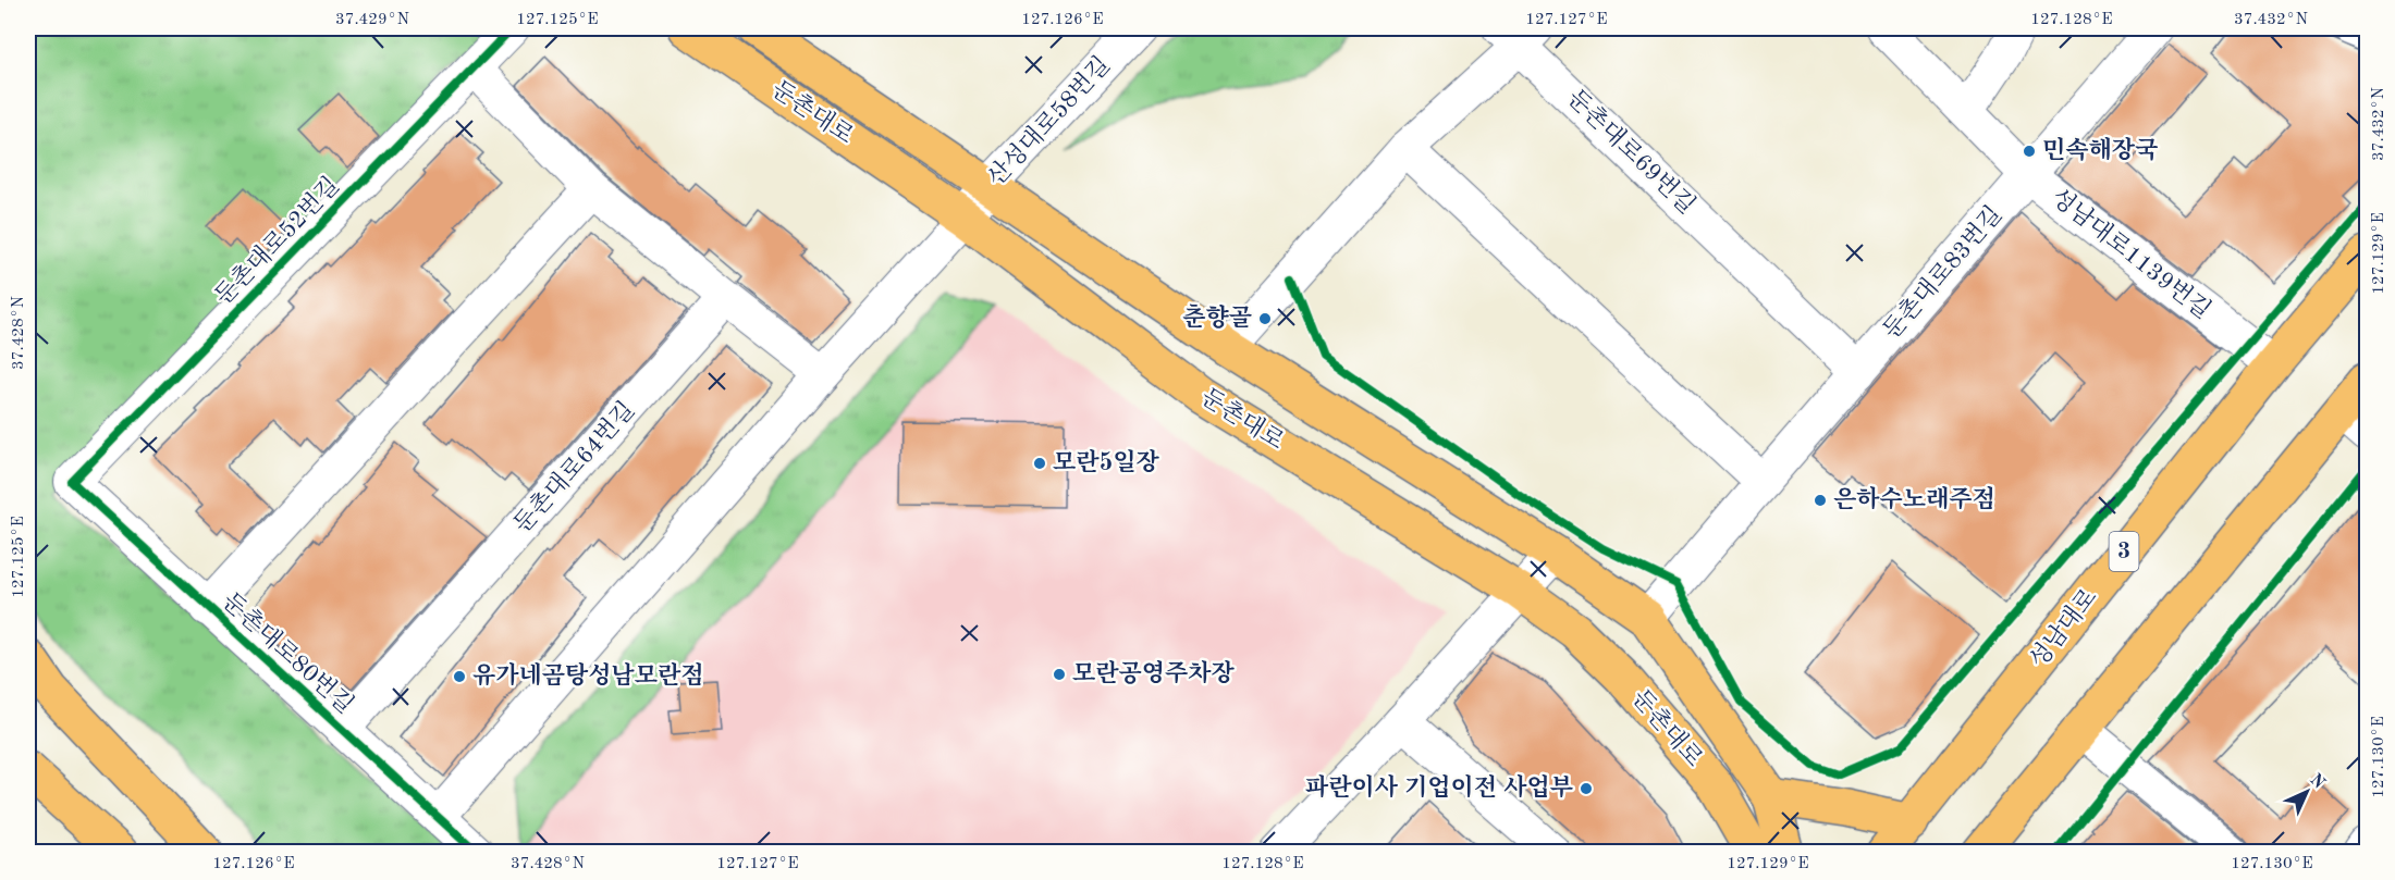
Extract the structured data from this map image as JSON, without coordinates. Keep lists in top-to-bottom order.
{
  "streets": {
    "main road": ["둔촌대로", "3", "성남대로"],
    "street": [
      "산성대로58번길",
      "둔촌대로69번길",
      "둔촌대로52번길",
      "성남대로1139번길",
      "둔촌대로83번길",
      "둔촌대로64번길",
      "둔촌대로80번길"
    ]
  },
  "crossings": [
    ["둔촌대로", "산성대로58번길"],
    ["둔촌대로", "둔촌대로69번길"],
    ["둔촌대로", "둔촌대로83번길"],
    ["둔촌대로69번길", "둔촌대로83번길"],
    ["둔촌대로52번길", "둔촌대로80번길"],
    ["성남대로1139번길", "둔촌대로83번길"],
    ["성남대로1139번길", "성남대로"],
    ["둔촌대로64번길", "둔촌대로80번길"]
  ],
  "places": [
    "민속해장국",
    "춘향골",
    "모란5일장",
    "은하수노래주점",
    "모란공영주차장",
    "유가네곰탕성남모란점",
    "파란이사 기업이전 사업부"
  ],
  "north": "top right",
  "coordinates": [
    "37.429°N",
    "127.125°E",
    "127.126°E",
    "127.127°E",
    "127.128°E",
    "37.432°N",
    "127.129°E",
    "37.428°N",
    "127.130°E"
  ]
}
